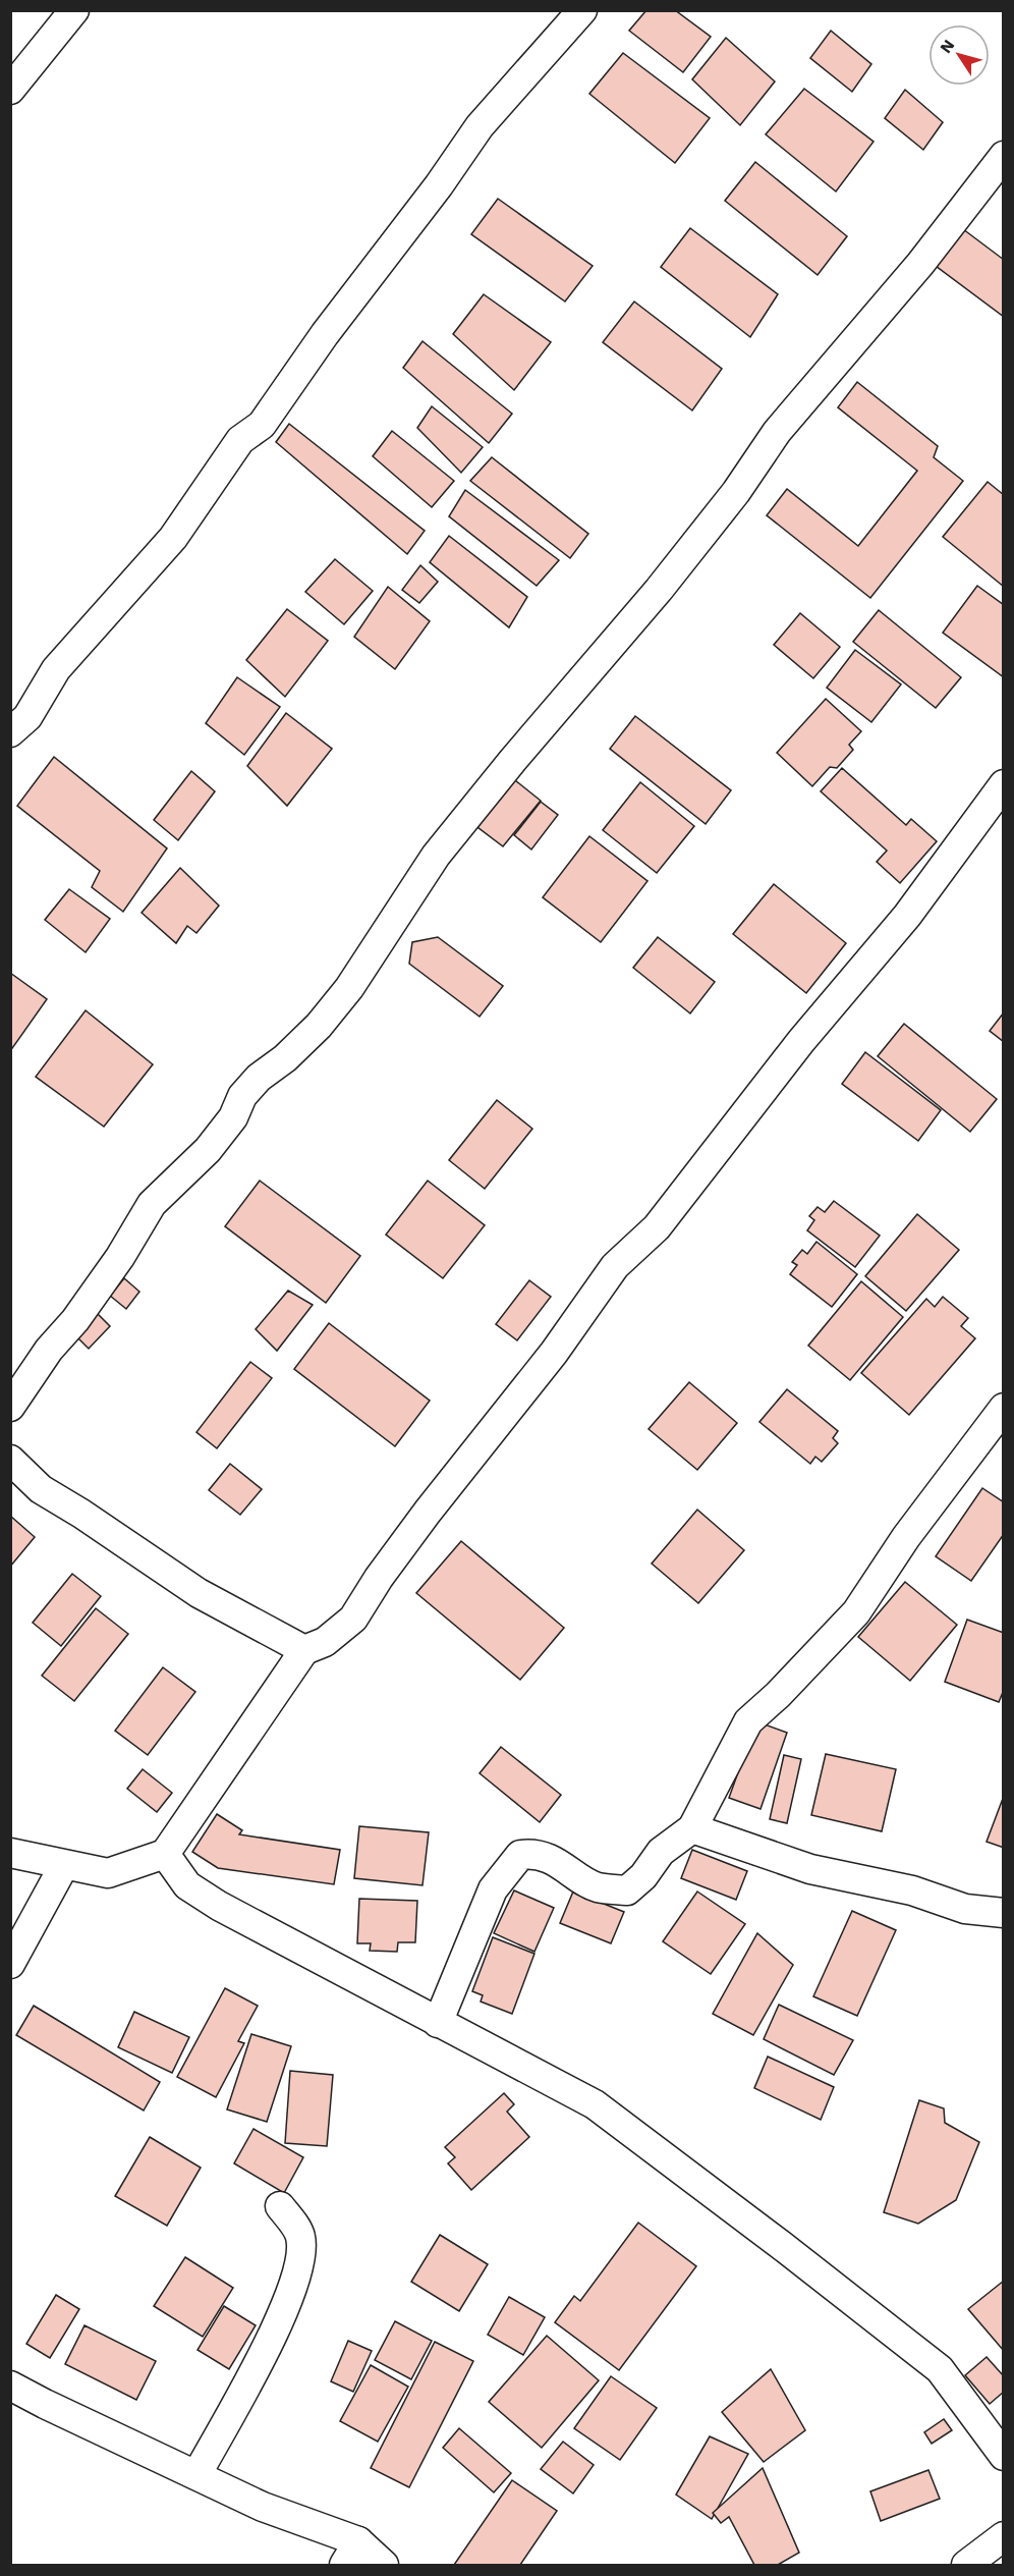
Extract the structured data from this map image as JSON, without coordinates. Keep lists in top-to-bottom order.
{
  "north": "top left"
}
